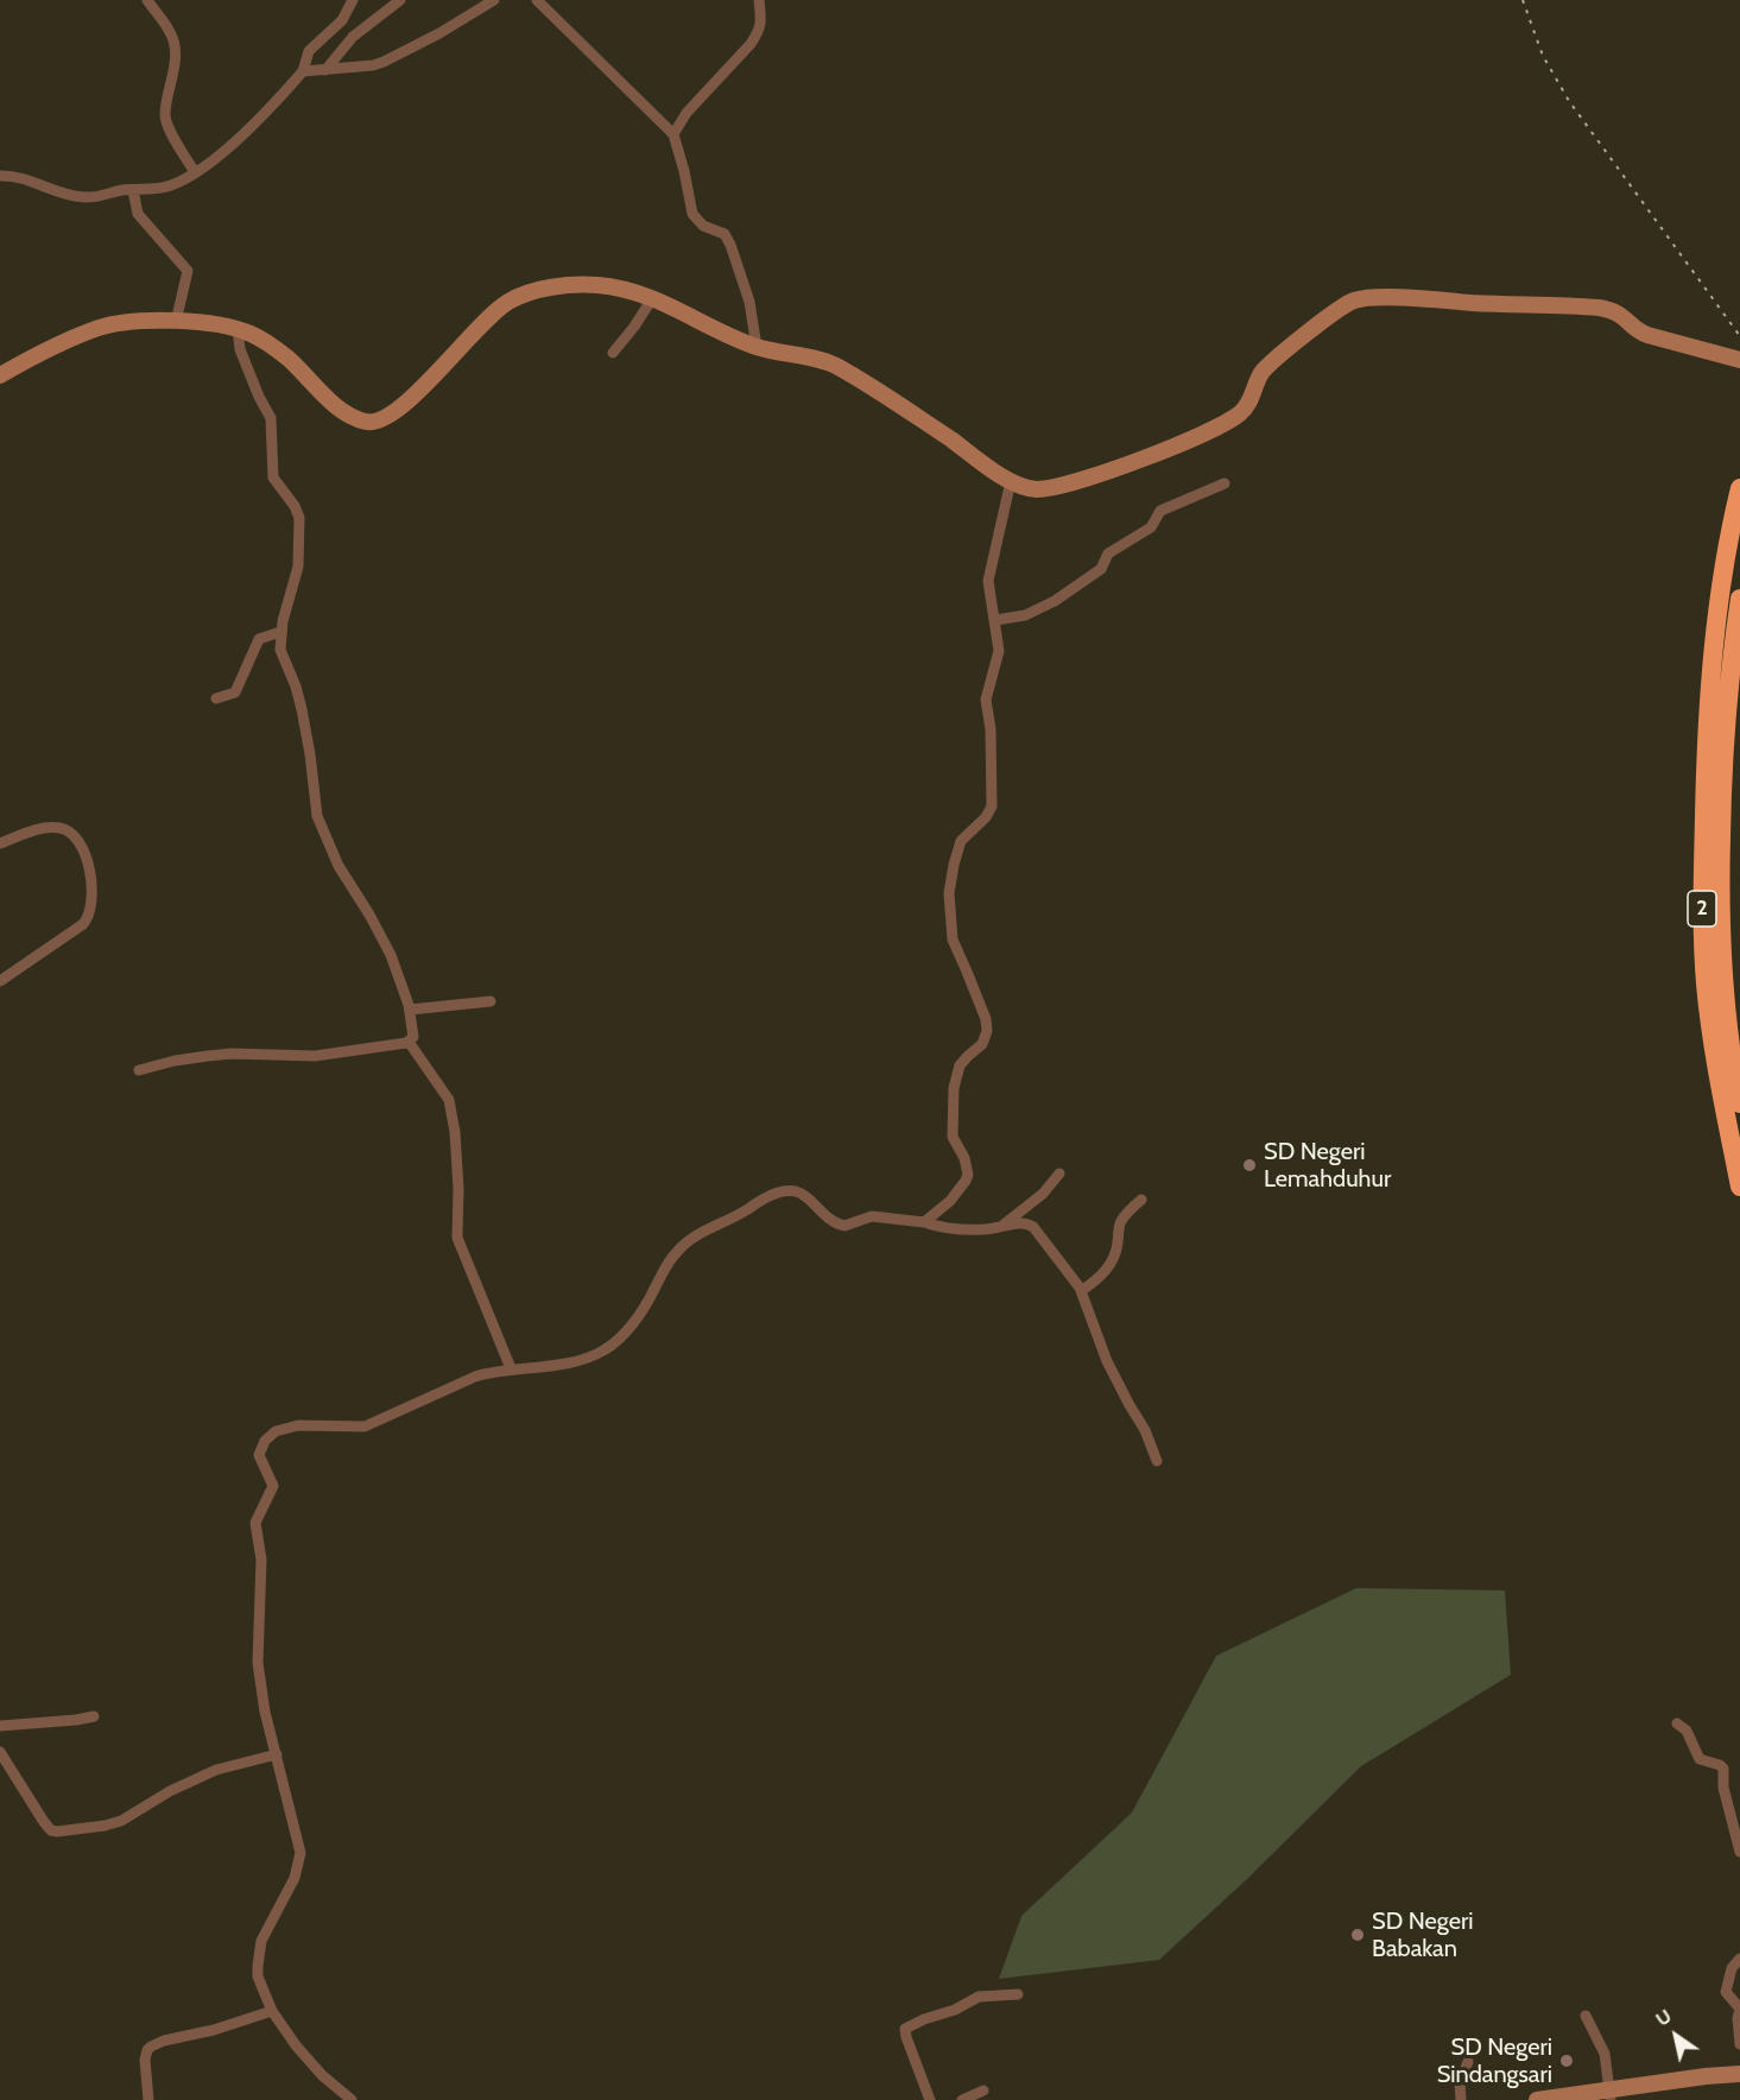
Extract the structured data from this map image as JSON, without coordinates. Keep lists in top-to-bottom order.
{
  "streets": {
    "highway": ["2"]
  },
  "places": ["SD Negeri Lemahduhur", "SD Negeri Babakan", "SD Negeri Sindangsari"],
  "north": "top left"
}
